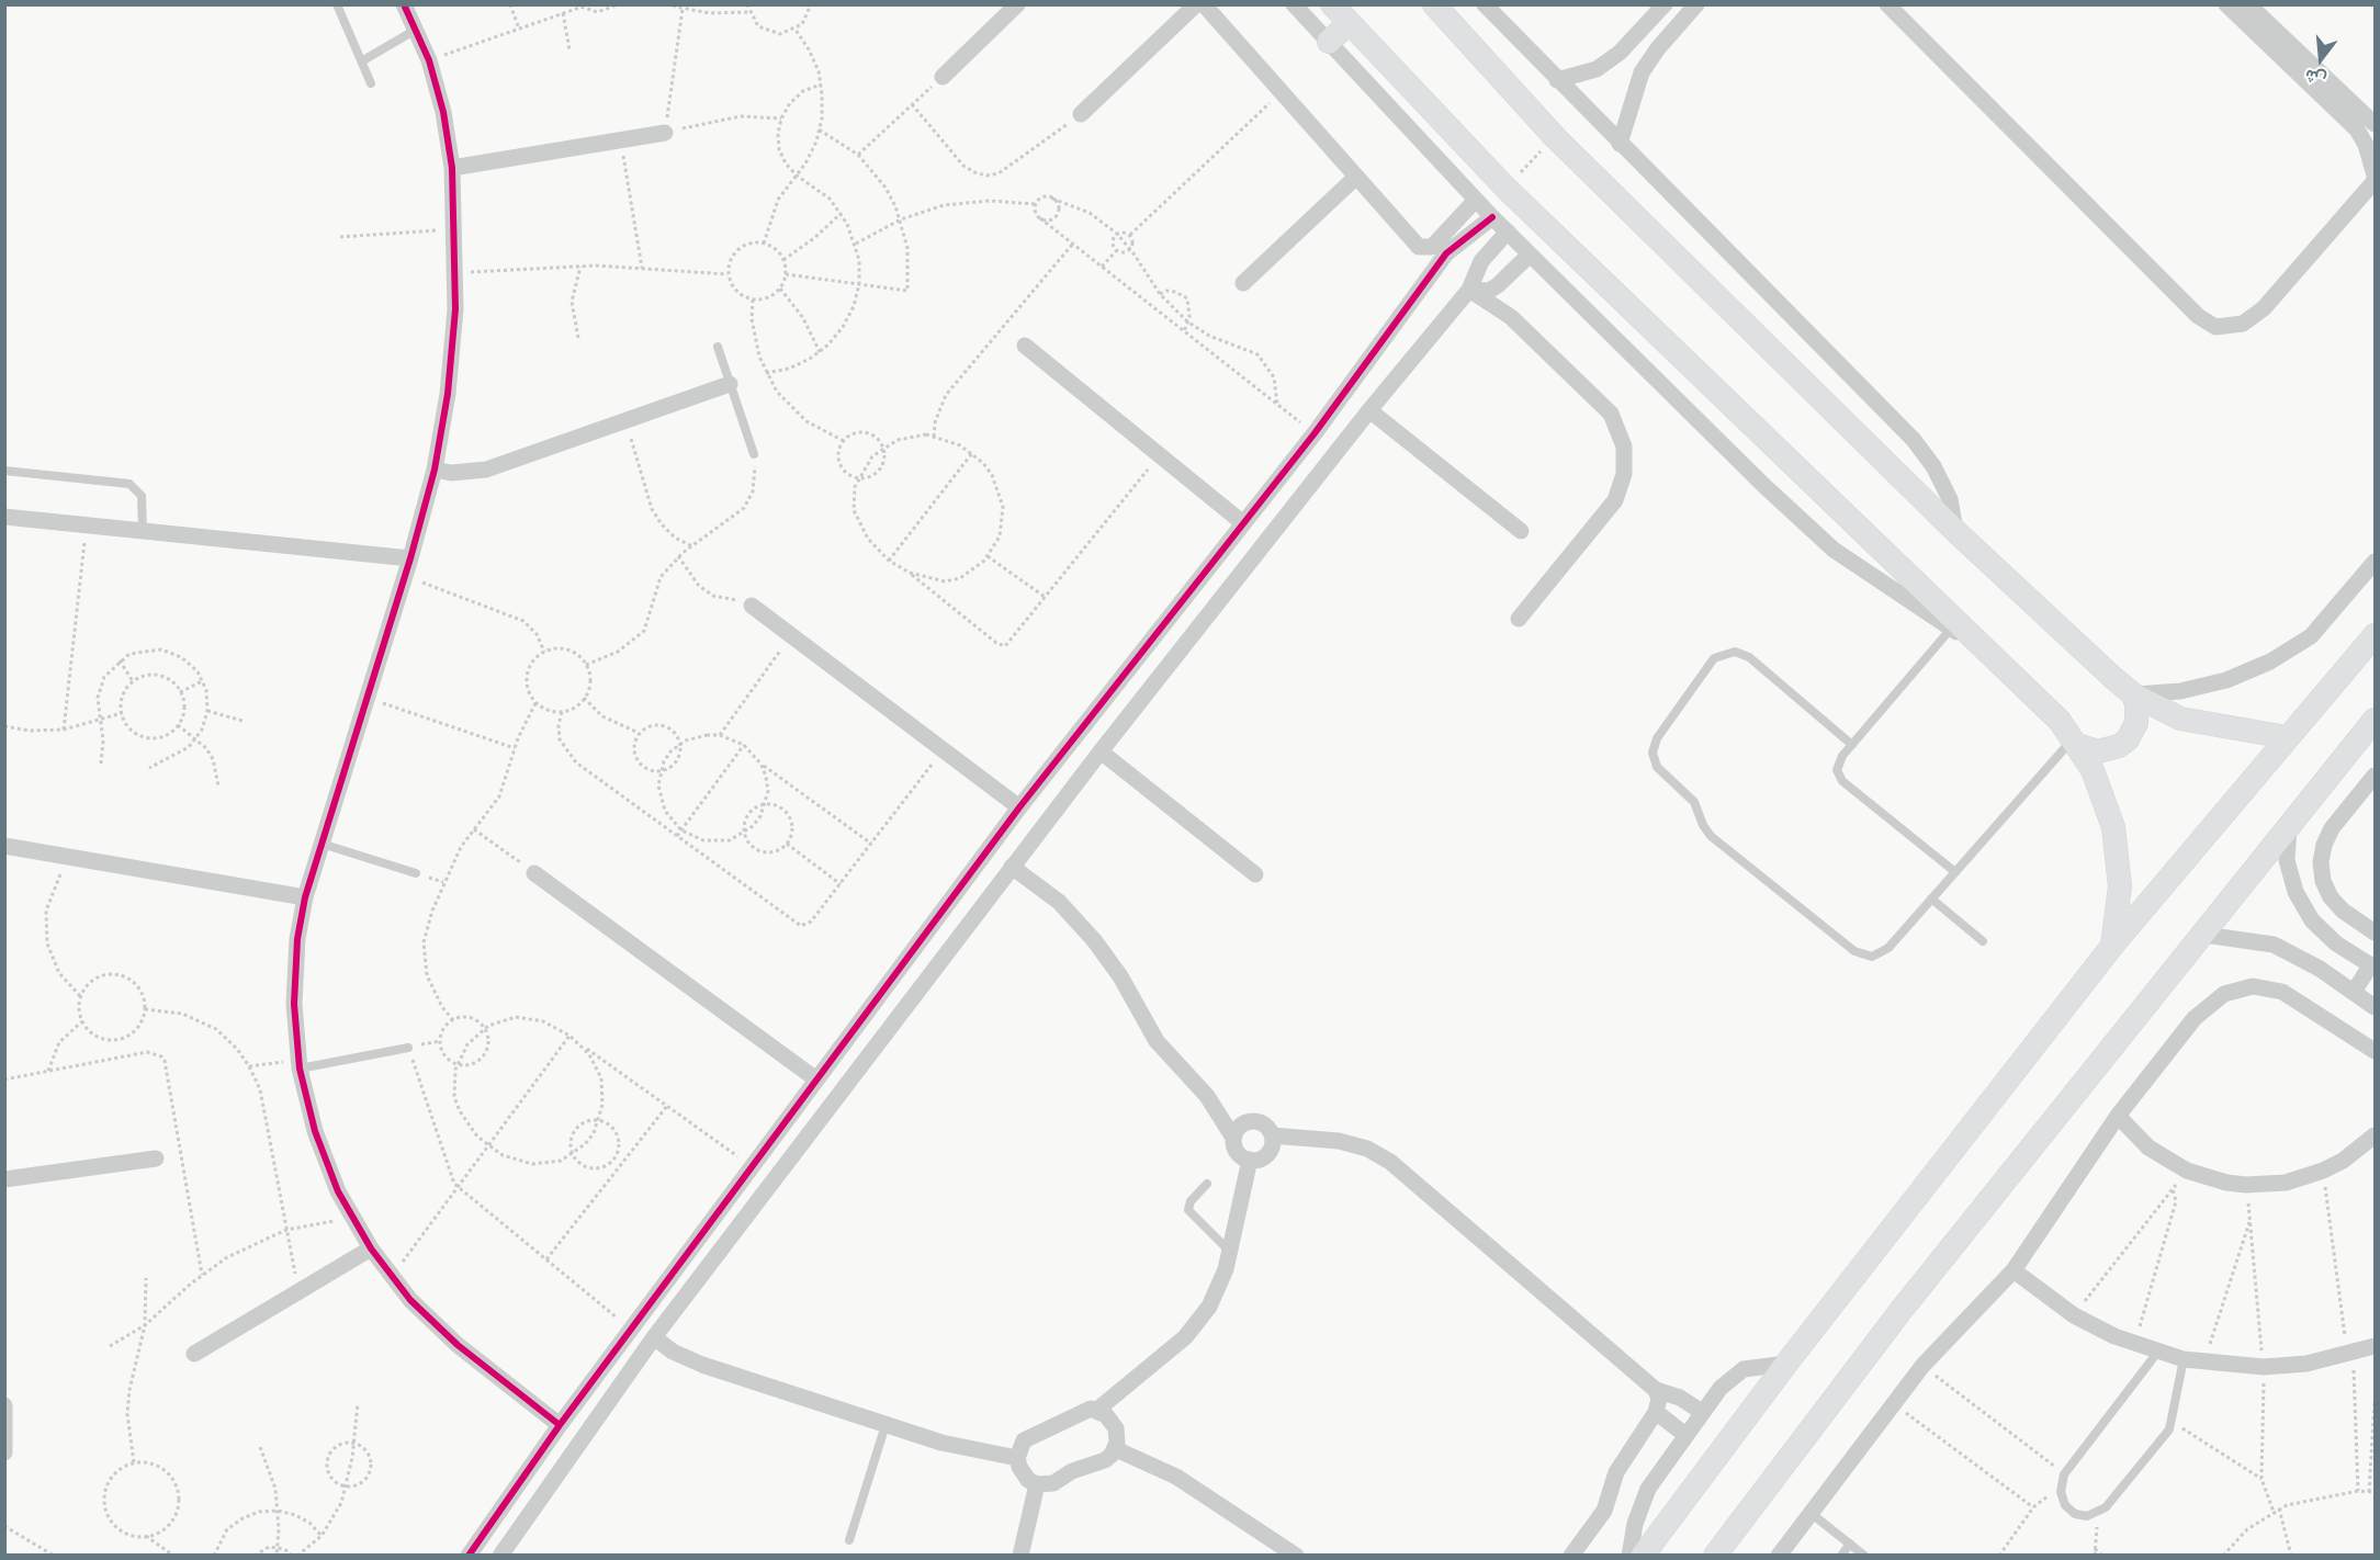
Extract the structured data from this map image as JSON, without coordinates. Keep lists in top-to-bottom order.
{
  "north": "bottom"
}
